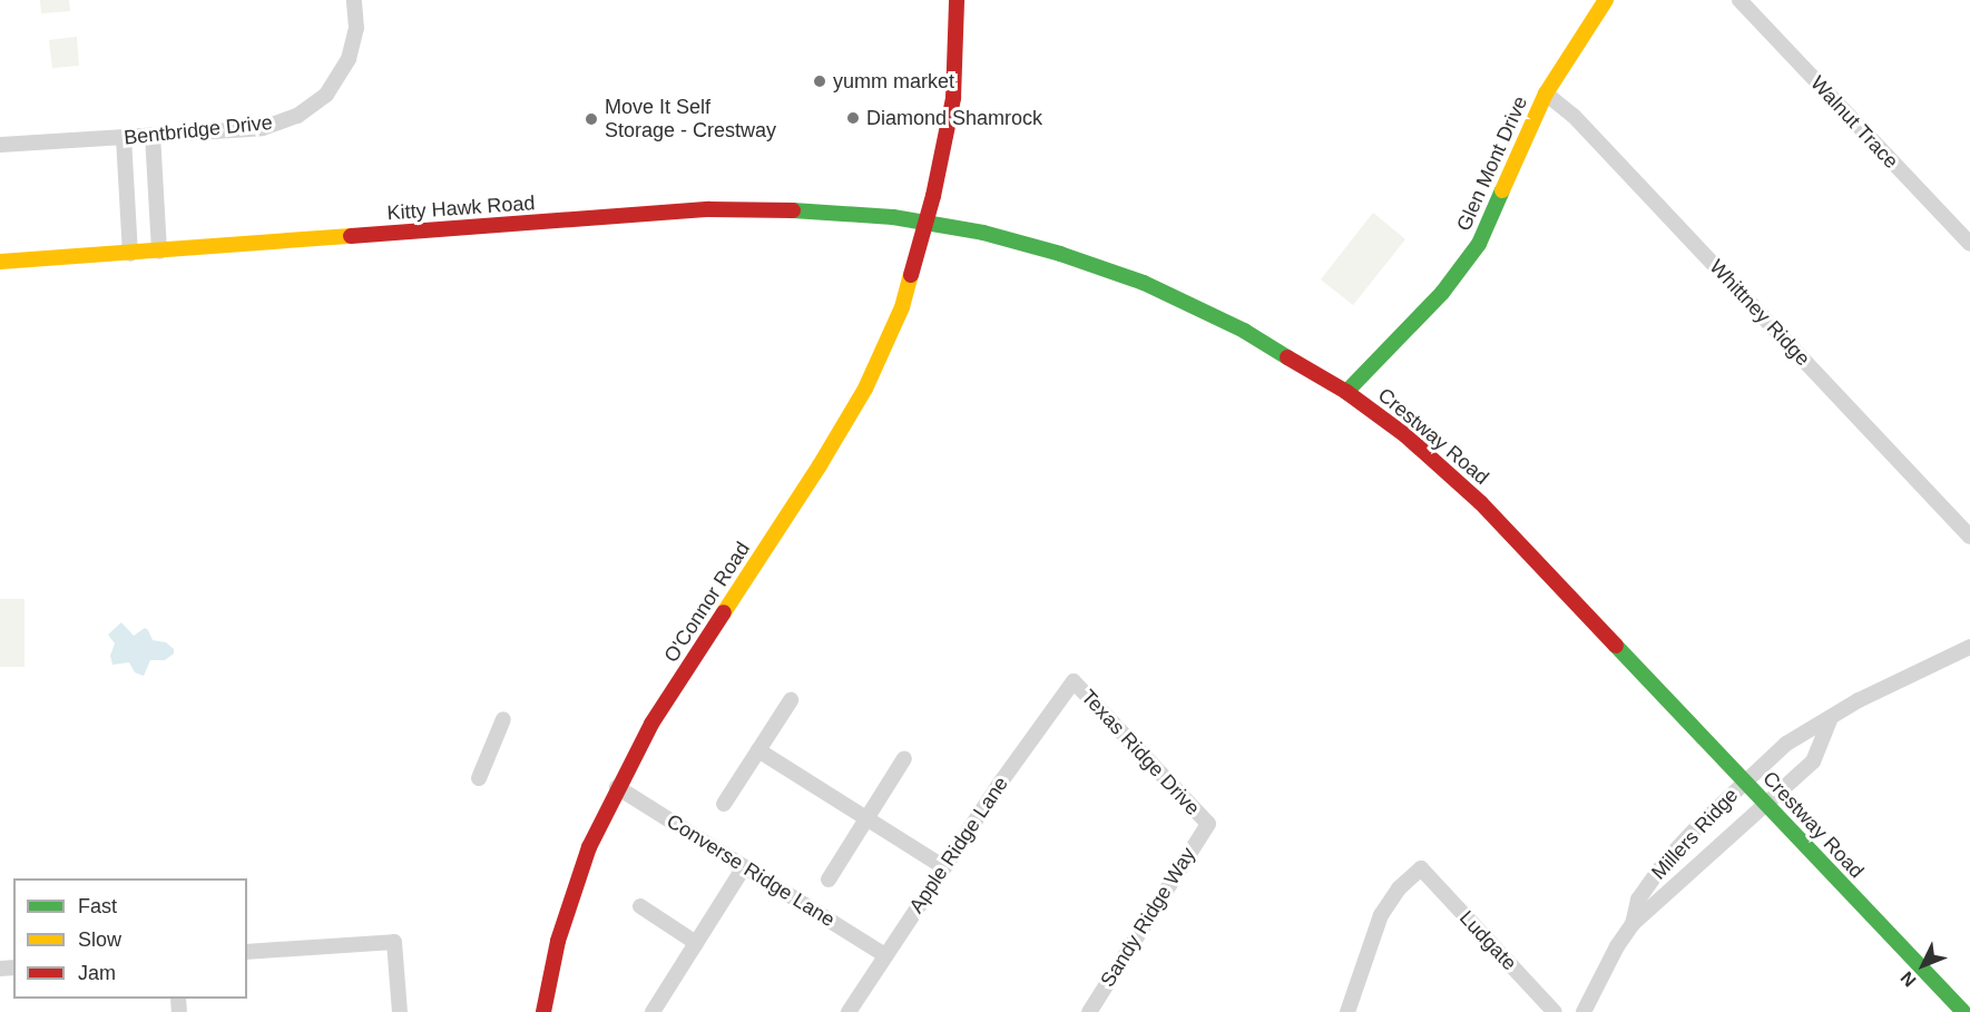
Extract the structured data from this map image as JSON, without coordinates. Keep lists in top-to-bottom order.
{
  "streets": {
    "main road": [
      "Glen Mont Drive",
      "Kitty Hawk Road",
      "Crestway Road",
      "O'Connor Road"
    ],
    "street": [
      "Walnut Trace",
      "Bentbridge Drive",
      "Whittney Ridge",
      "Texas Ridge Drive",
      "Millers Ridge",
      "Apple Ridge Lane",
      "Converse Ridge Lane",
      "Sandy Ridge Way",
      "Ludgate"
    ]
  },
  "crossings": [
    ["Glen Mont Drive", "Whittney Ridge"],
    ["Glen Mont Drive", "Crestway Road"],
    ["Kitty Hawk Road", "Crestway Road"],
    ["Kitty Hawk Road", "O'Connor Road"],
    ["Crestway Road", "O'Connor Road"],
    ["Crestway Road", "Millers Ridge"],
    ["O'Connor Road", "Converse Ridge Lane"],
    ["Texas Ridge Drive", "Apple Ridge Lane"],
    ["Texas Ridge Drive", "Sandy Ridge Way"],
    ["Apple Ridge Lane", "Converse Ridge Lane"]
  ],
  "places": ["yumm market", "Diamond Shamrock", "Move It Self Storage - Crestway"],
  "legend": ["Fast", "Slow", "Jam"],
  "north": "bottom left"
}
